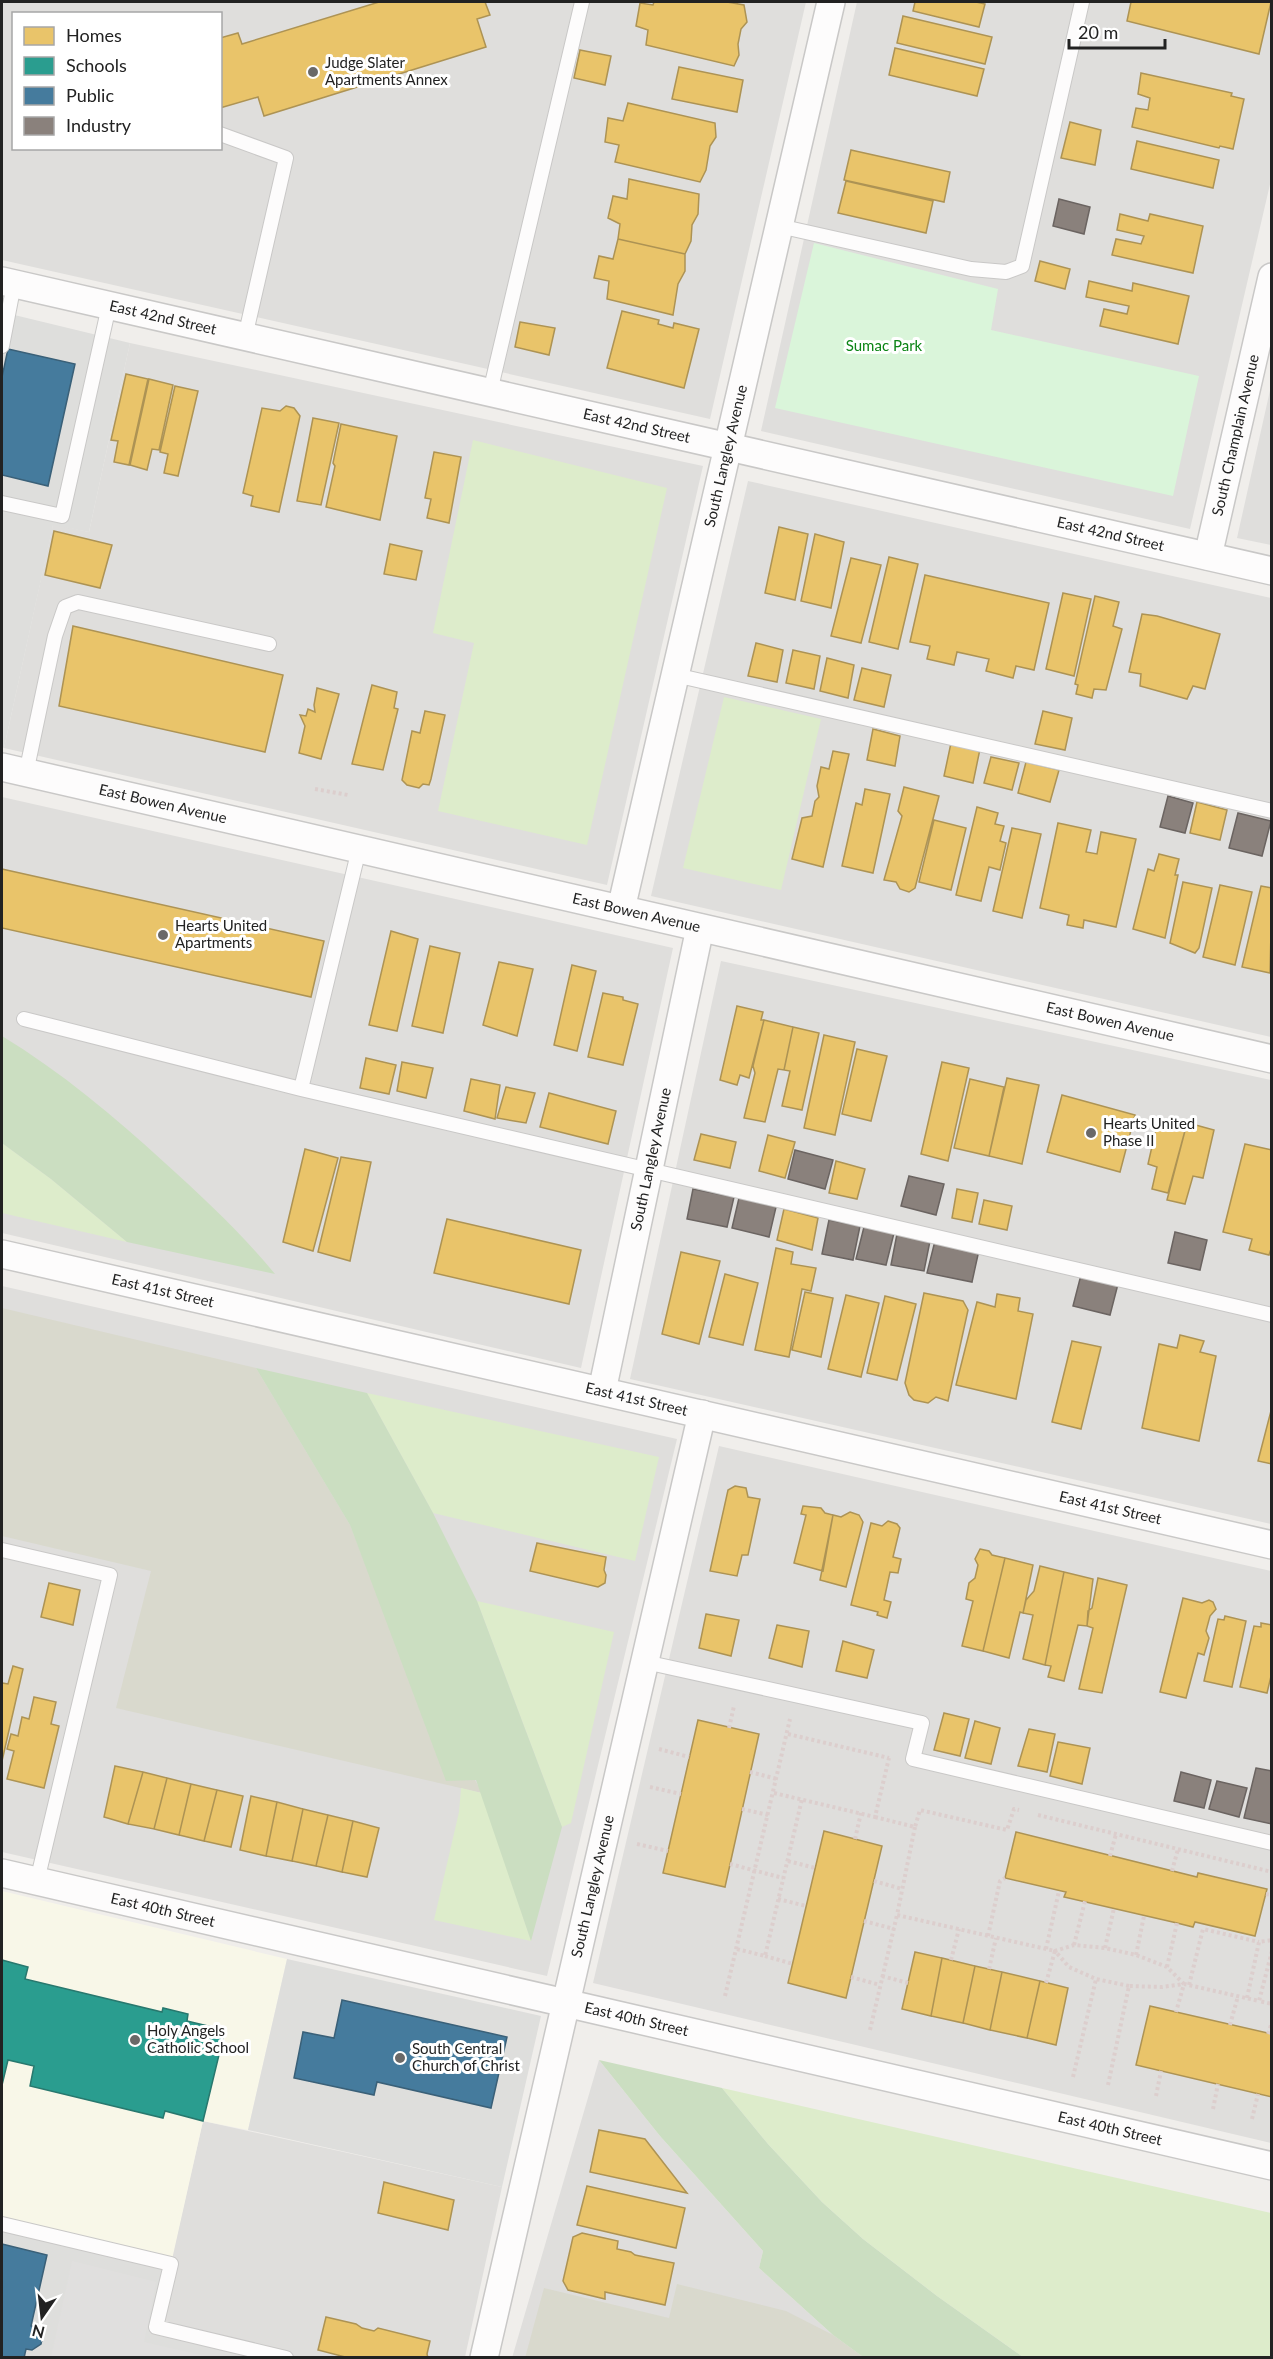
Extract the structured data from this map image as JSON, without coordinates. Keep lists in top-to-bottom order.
{
  "streets": {
    "street": [
      "East 42nd Street",
      "South Champlain Avenue",
      "South Langley Avenue",
      "East Bowen Avenue",
      "East 41st Street",
      "East 40th Street"
    ]
  },
  "crossings": [
    ["East 42nd Street", "South Champlain Avenue"],
    ["East 42nd Street", "South Langley Avenue"],
    ["South Langley Avenue", "East Bowen Avenue"],
    ["South Langley Avenue", "East 41st Street"],
    ["South Langley Avenue", "East 40th Street"]
  ],
  "parks": ["Sumac Park"],
  "places": [
    "Judge Slater Apartments Annex",
    "Hearts United Apartments",
    "Hearts United Phase II",
    "Holy Angels Catholic School",
    "South Central Church of Christ"
  ],
  "legend": [
    "Homes",
    "Schools",
    "Public",
    "Industry"
  ],
  "scale_bar": "20 m",
  "north": "bottom"
}
